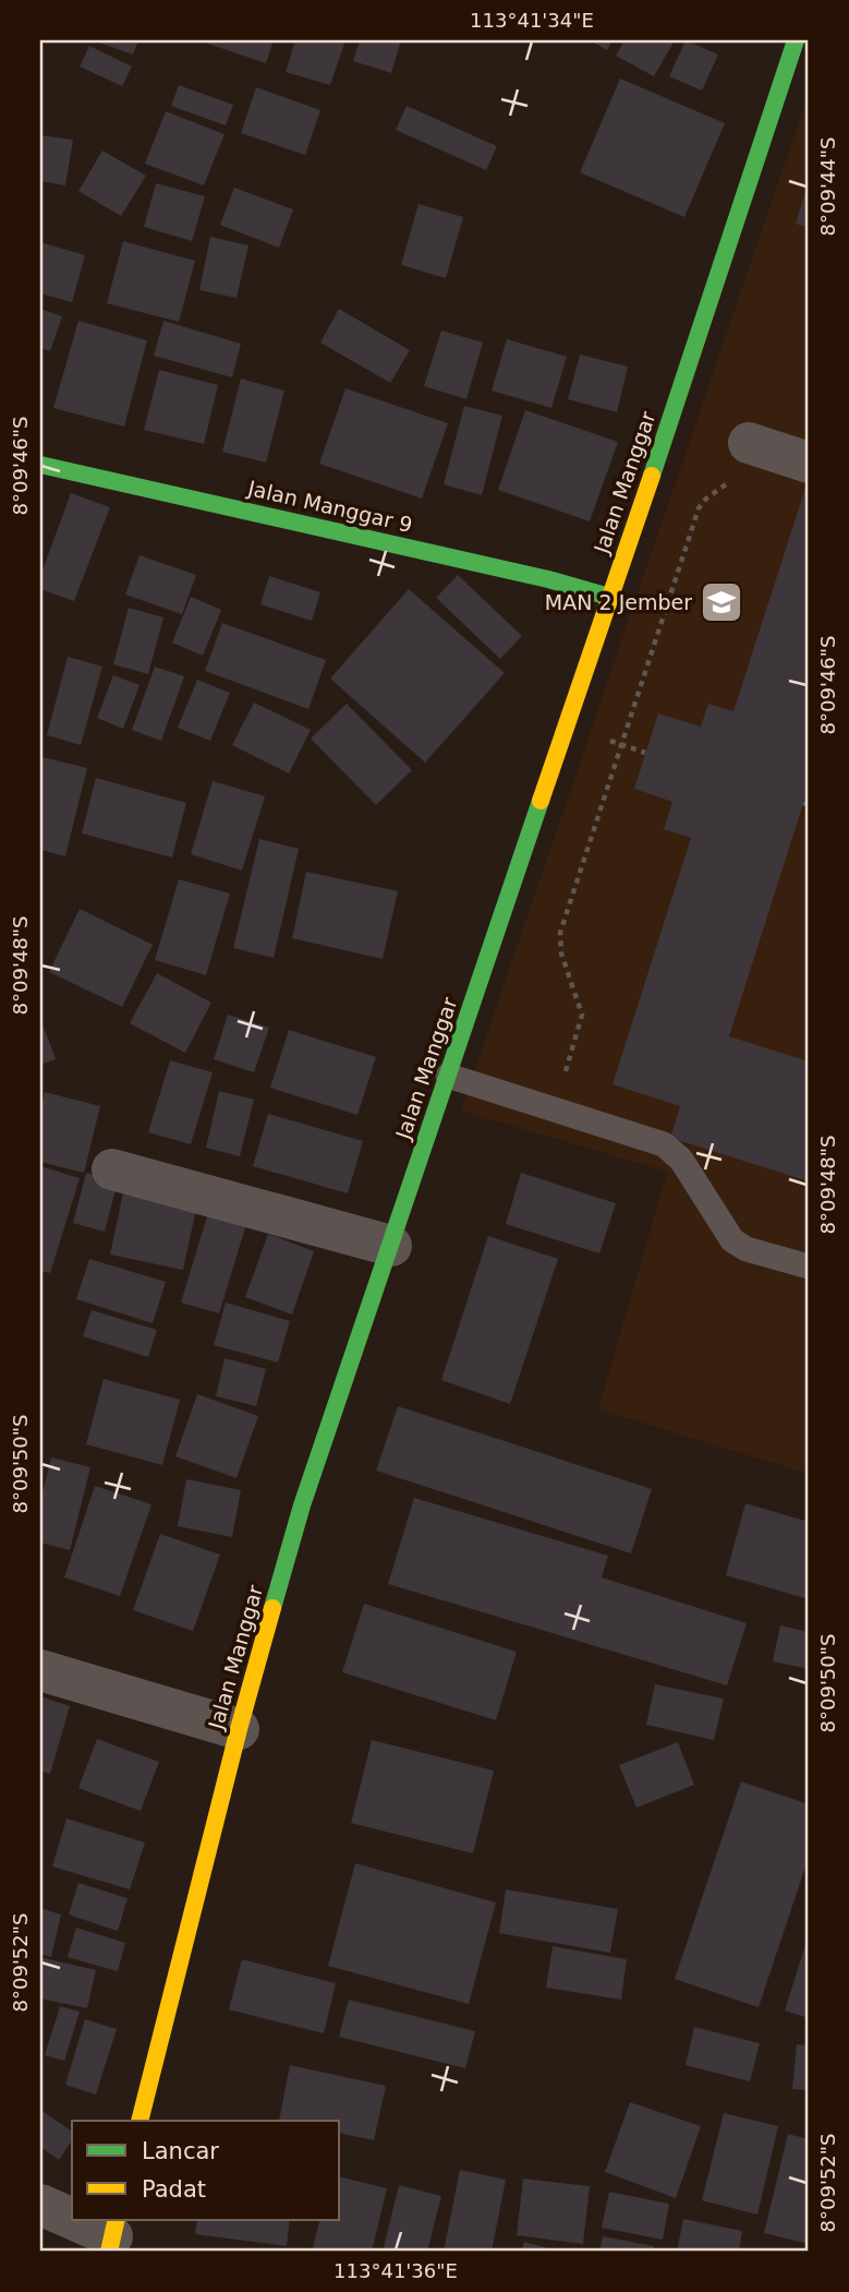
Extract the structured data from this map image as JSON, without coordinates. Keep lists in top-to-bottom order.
{
  "streets": {
    "main road": ["Jalan Manggar", "Jalan Manggar 9"]
  },
  "crossings": [
    ["Jalan Manggar", "Jalan Manggar 9"]
  ],
  "places": {
    "school or university": ["MAN 2 Jember"]
  },
  "legend": ["Lancar", "Padat"],
  "coordinates": [
    "113°41'34\"E",
    "8°09'44\"S",
    "8°09'46\"S",
    "8°09'48\"S",
    "8°09'50\"S",
    "8°09'52\"S",
    "113°41'36\"E"
  ]
}
